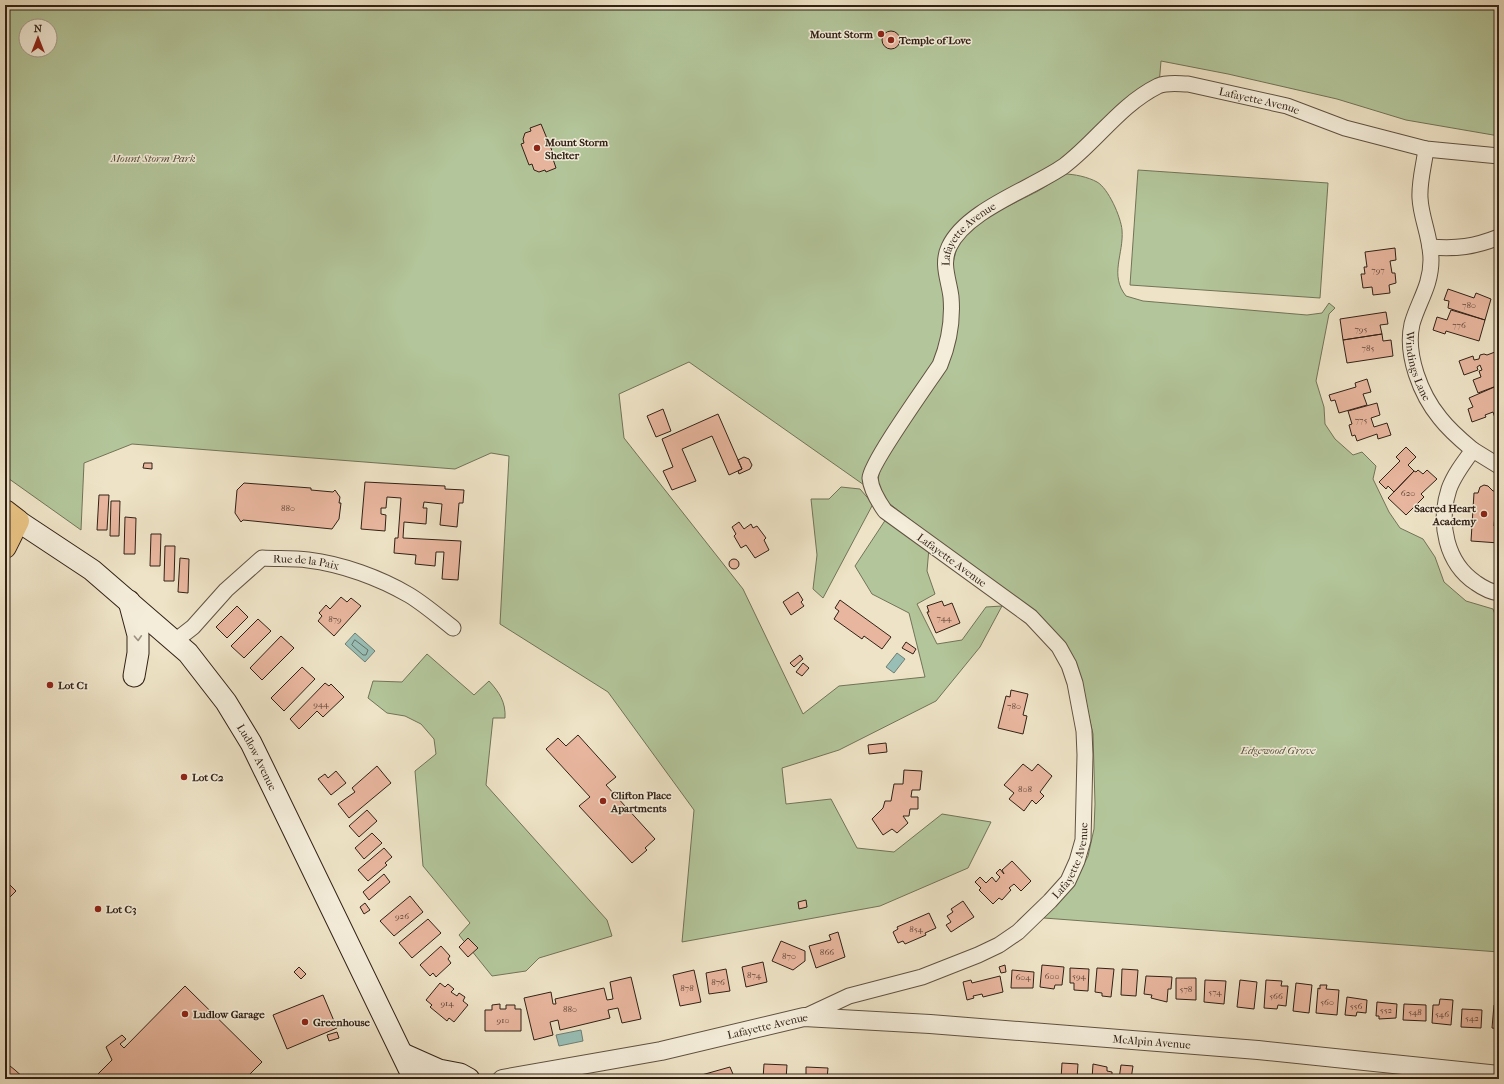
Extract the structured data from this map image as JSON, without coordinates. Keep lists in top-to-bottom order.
{
  "streets": {
    "main road": ["Ludlow Avenue"],
    "street": [
      "Lafayette Avenue",
      "Windings Lane",
      "Rue de la Paix",
      "McAlpin Avenue"
    ]
  },
  "crossings": [
    ["Lafayette Avenue", "Windings Lane"],
    ["Lafayette Avenue", "McAlpin Avenue"],
    ["Rue de la Paix", "Ludlow Avenue"]
  ],
  "parks": ["Mount Storm Park", "Edgewood Grove"],
  "places": [
    "Mount Storm",
    "Temple of Love",
    "Mount Storm Shelter",
    "Sacred Heart Academy",
    "Lot C1",
    "Lot C2",
    "Clifton Place Apartments",
    "Lot C3",
    "Ludlow Garage",
    "Greenhouse"
  ],
  "house_numbers": [
    "797",
    "780",
    "776",
    "795",
    "785",
    "775",
    "620",
    "880",
    "744",
    "879",
    "944",
    "780",
    "808",
    "926",
    "854",
    "866",
    "870",
    "874",
    "600",
    "594",
    "604",
    "876",
    "878",
    "578",
    "574",
    "566",
    "560",
    "914",
    "556",
    "880",
    "552",
    "548",
    "546",
    "542",
    "910"
  ],
  "north": "top"
}
